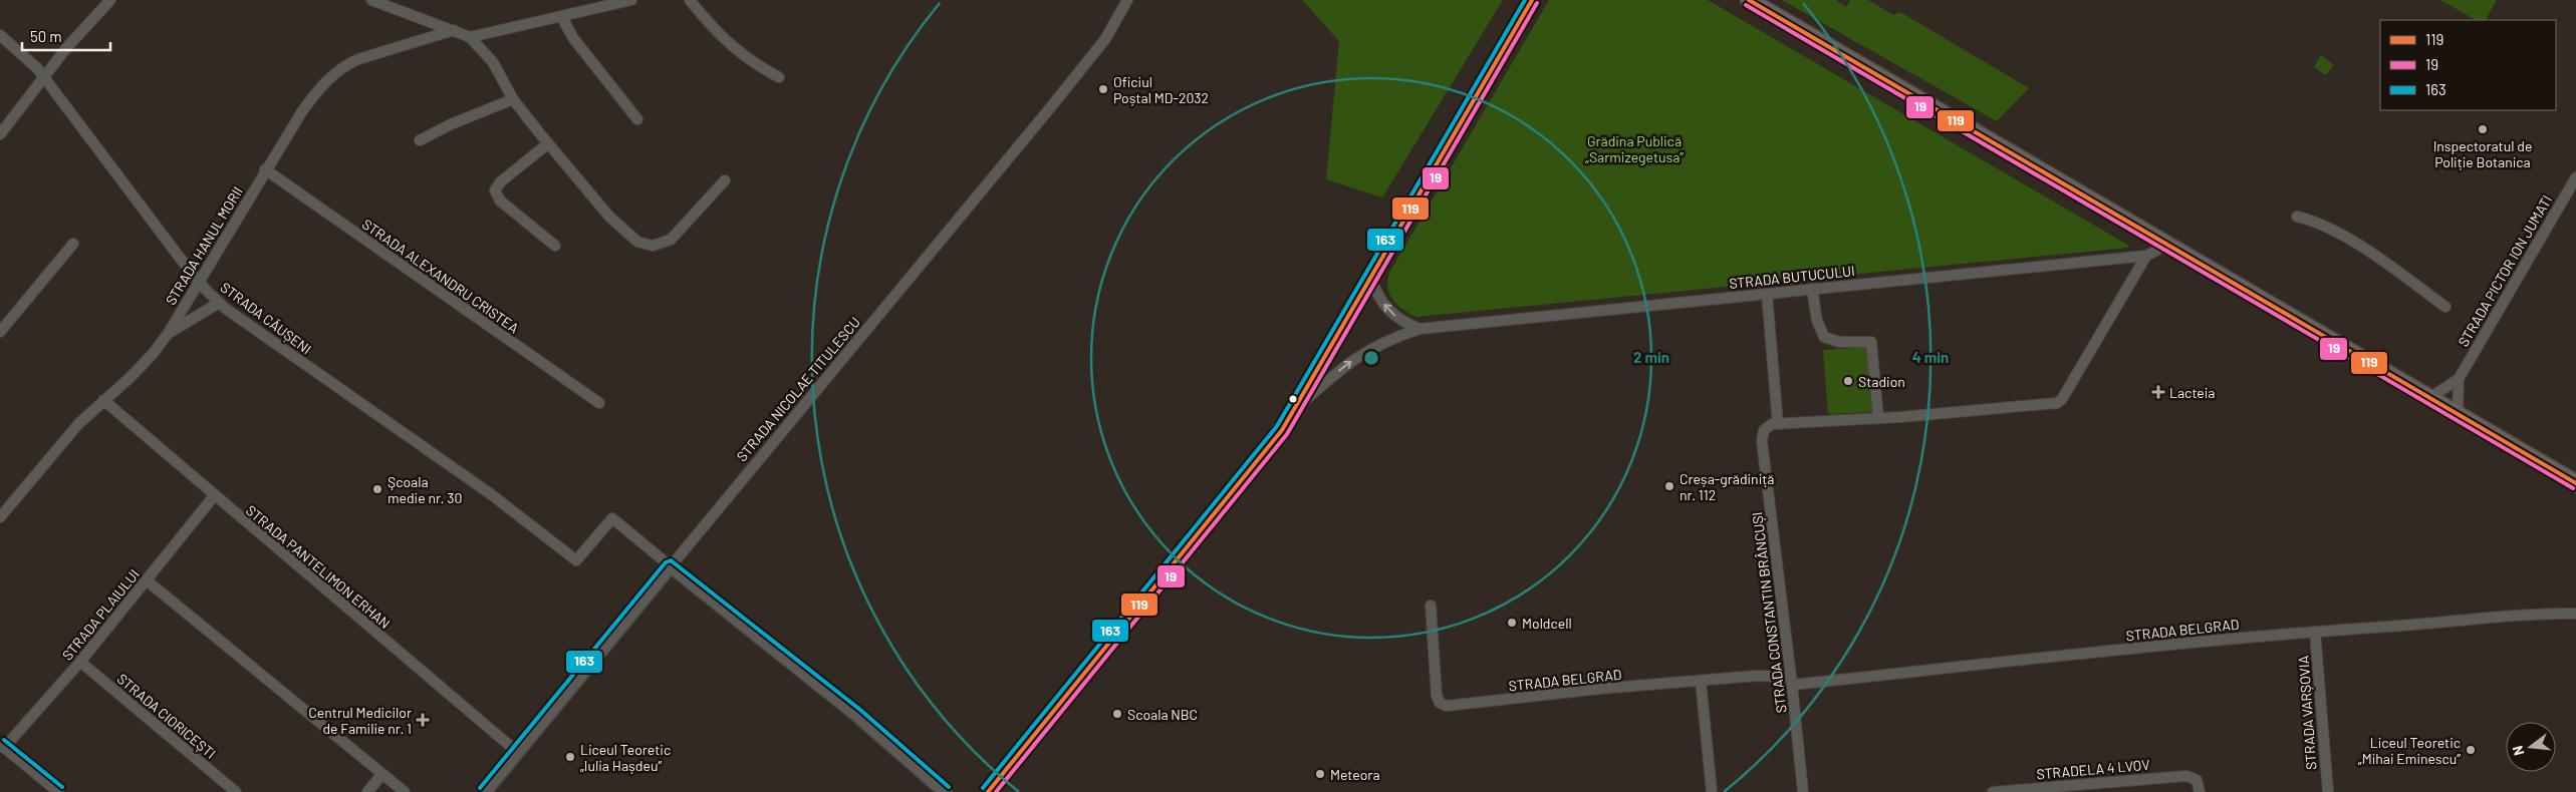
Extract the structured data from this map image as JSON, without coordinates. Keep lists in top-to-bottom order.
{
  "streets": {
    "street": [
      "STRADA HANUL MORII",
      "STRADA PICTOR ION JUMATI",
      "STRADA ALEXANDRU CRISTEA",
      "STRADA BUTUCULUI",
      "STRADA CĂUȘENI",
      "STRADA NICOLAE TITULESCU",
      "STRADA PANTELIMON ERHAN",
      "STRADA CONSTANTIN BRÂNCUȘI",
      "STRADA PLAIULUI",
      "STRADA BELGRAD",
      "STRADA VARȘOVIA",
      "STRADA CIORICEȘTI",
      "STRADELA 4 LVOV"
    ]
  },
  "crossings": [
    ["STRADA HANUL MORII", "STRADA ALEXANDRU CRISTEA"],
    ["STRADA HANUL MORII", "STRADA CĂUȘENI"],
    ["STRADA HANUL MORII", "STRADA PANTELIMON ERHAN"],
    ["STRADA CĂUȘENI", "STRADA NICOLAE TITULESCU"],
    ["STRADA NICOLAE TITULESCU", "STRADA PANTELIMON ERHAN"],
    ["STRADA PANTELIMON ERHAN", "STRADA PLAIULUI"],
    ["STRADA CONSTANTIN BRÂNCUȘI", "STRADA BELGRAD"],
    ["STRADA PLAIULUI", "STRADA CIORICEȘTI"],
    ["STRADA BELGRAD", "STRADA VARȘOVIA"]
  ],
  "parks": ["Grădina Publică „Sarmizegetusa”"],
  "places": {
    "other": [
      "Oficiul Poștal MD-2032",
      "Inspectoratul de Poliție Botanica",
      "Stadion",
      "Creșa-grădiniță nr. 112",
      "Şcoala medie nr. 30",
      "Moldcell",
      "Scoala NBC",
      "Liceul Teoretic „Mihai Eminescu”",
      "Liceul Teoretic „Iulia Hașdeu”",
      "Meteora"
    ],
    "health": ["Lacteia", "Centrul Medicilor de Familie nr. 1"]
  },
  "lines": ["transit line 119", "transit line 163", "transit line 19"],
  "legend": ["119", "19", "163"],
  "scale_bar": "50 m",
  "north": "left",
  "rings": ["2 min", "4 min"]
}
